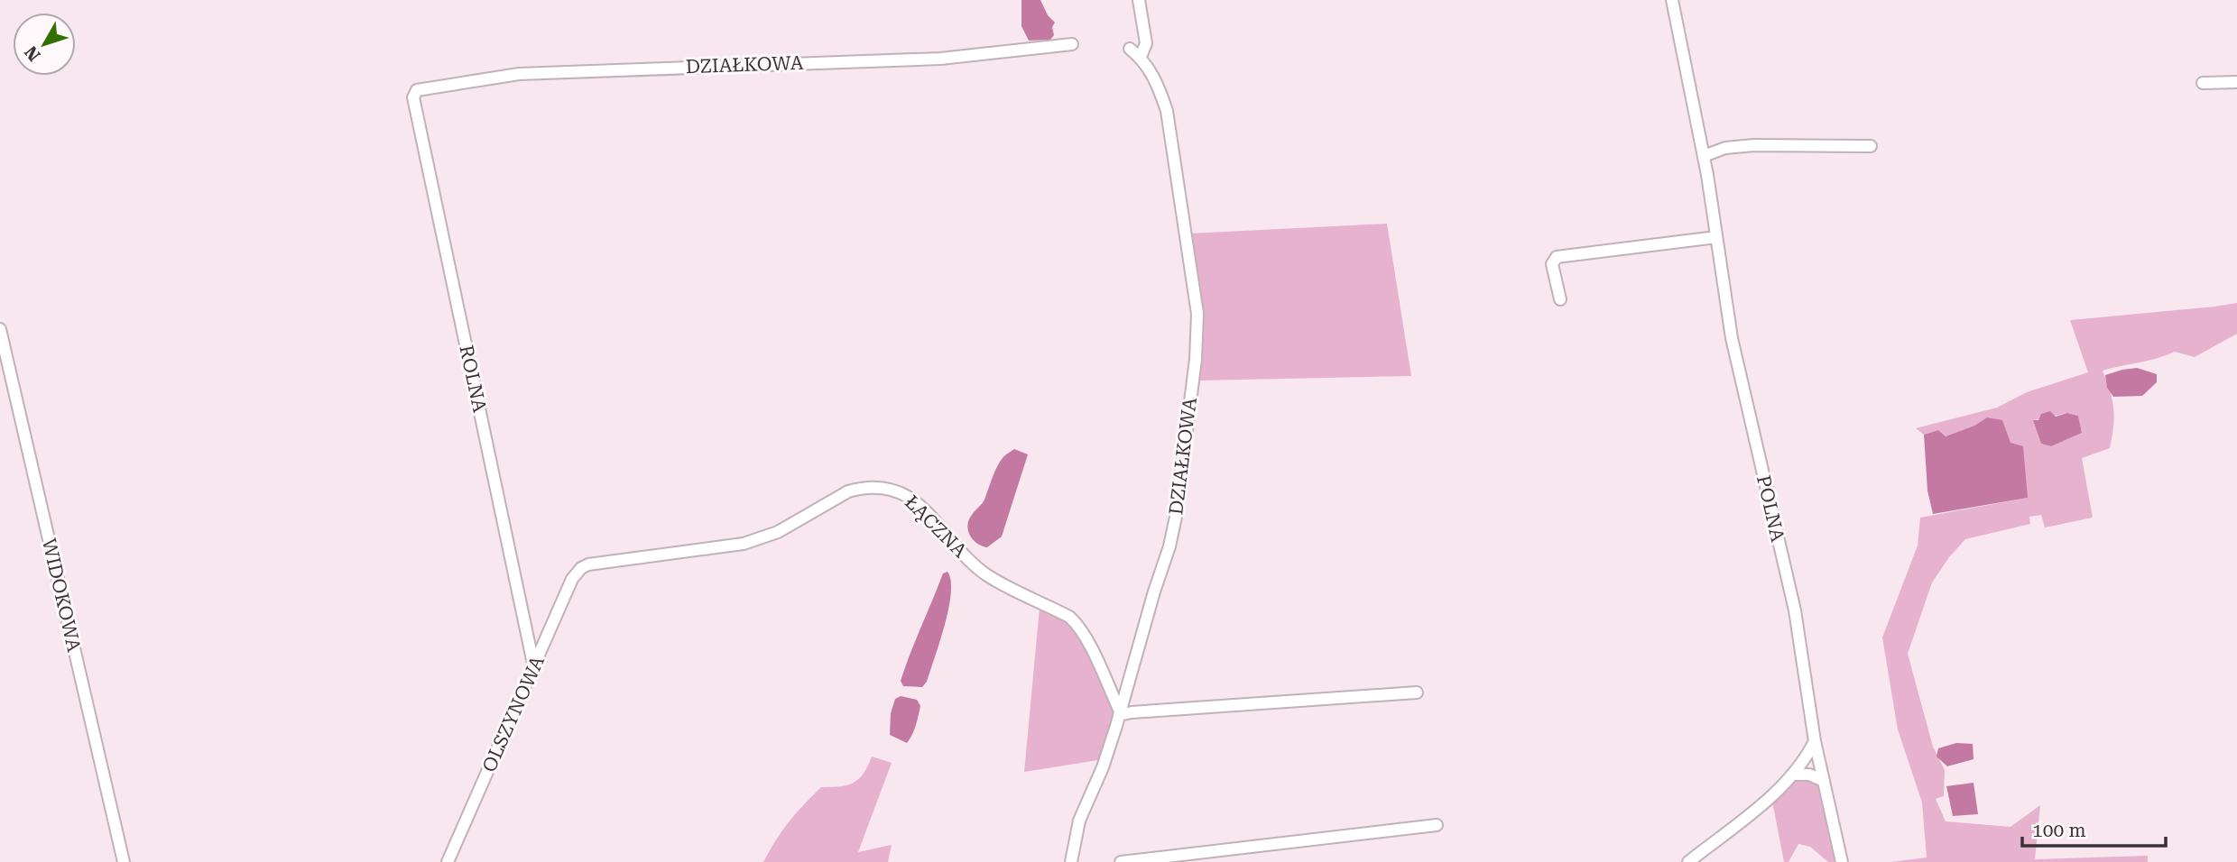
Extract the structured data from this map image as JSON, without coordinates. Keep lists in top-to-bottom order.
{
  "streets": {
    "street": [
      "DZIAŁKOWA",
      "ROLNA",
      "POLNA",
      "ŁĄCZNA",
      "WIDOKOWA",
      "OLSZYNOWA"
    ]
  },
  "crossings": [
    ["DZIAŁKOWA", "ROLNA"],
    ["DZIAŁKOWA", "ŁĄCZNA"],
    ["ROLNA", "OLSZYNOWA"],
    ["ŁĄCZNA", "OLSZYNOWA"]
  ],
  "scale_bar": "100 m",
  "north": "bottom left"
}
